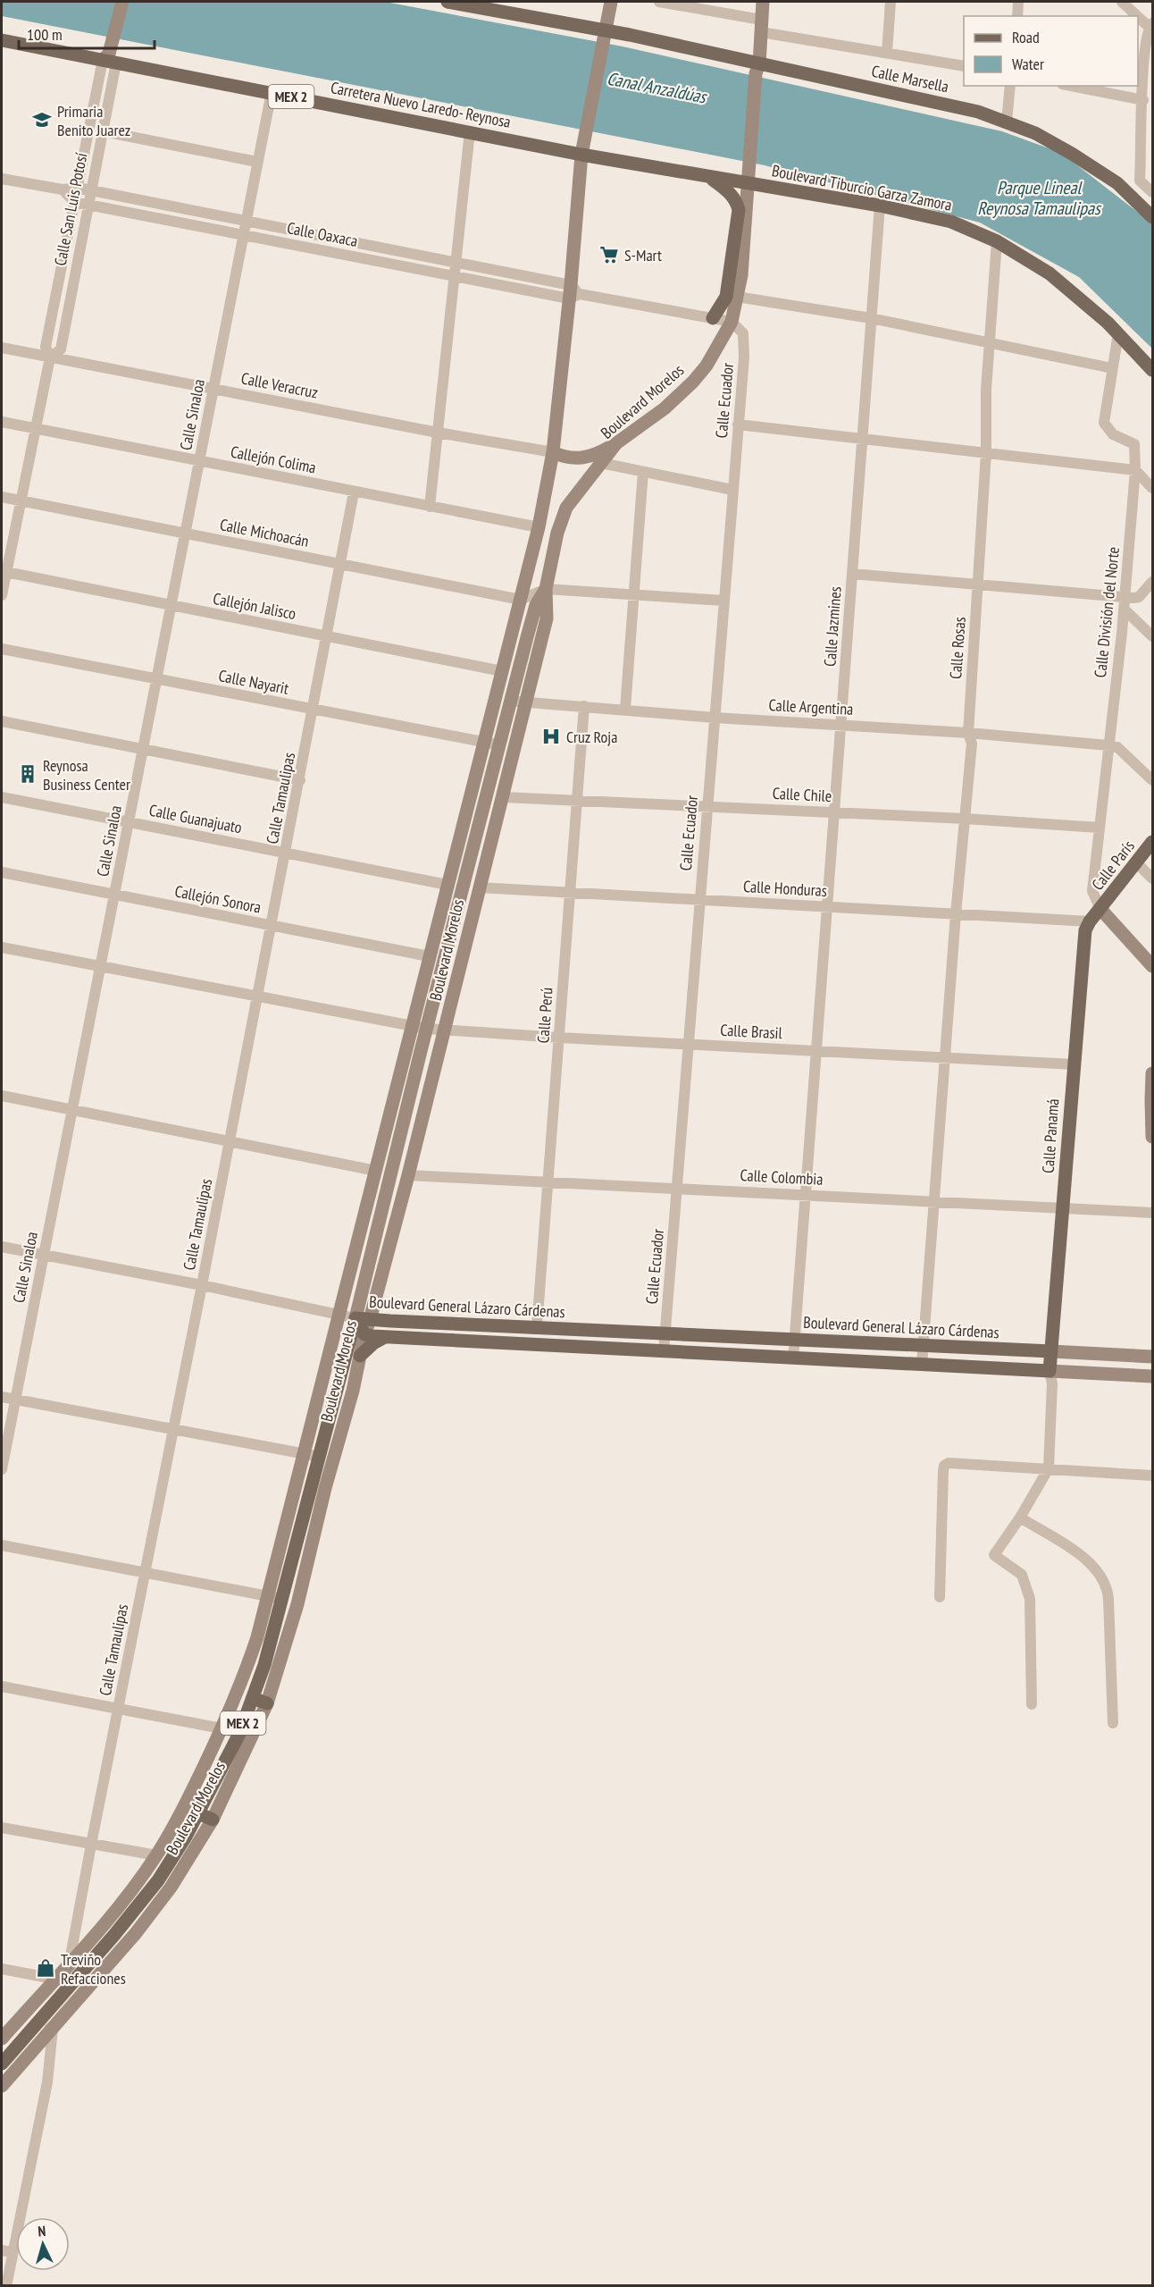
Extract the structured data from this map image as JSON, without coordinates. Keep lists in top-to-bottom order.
{
  "streets": {
    "main road": [
      "Calle Marsella",
      "MEX 2",
      "Carretera Nuevo Laredo- Reynosa",
      "Boulevard Tiburcio Garza Zamora",
      "Boulevard Morelos",
      "Calle París",
      "Calle Panamá",
      "Boulevard General Lázaro Cárdenas"
    ],
    "street": [
      "Calle San Luis Potosí",
      "Calle Oaxaca",
      "Calle Veracruz",
      "Calle Ecuador",
      "Calle Sinaloa",
      "Callejón Colima",
      "Calle Michoacán",
      "Callejón Jalisco",
      "Calle División del Norte",
      "Calle Jazmines",
      "Calle Rosas",
      "Calle Nayarit",
      "Calle Argentina",
      "Calle Chile",
      "Calle Tamaulipas",
      "Calle Guanajuato",
      "Calle Honduras",
      "Callejón Sonora",
      "Calle Perú",
      "Calle Brasil",
      "Calle Colombia"
    ]
  },
  "crossings": [
    ["Calle Marsella", "Boulevard Morelos"],
    ["Carretera Nuevo Laredo- Reynosa", "Boulevard Tiburcio Garza Zamora"],
    ["Carretera Nuevo Laredo- Reynosa", "Calle San Luis Potosí"],
    ["Carretera Nuevo Laredo- Reynosa", "Boulevard Morelos"],
    ["Carretera Nuevo Laredo- Reynosa", "Calle Sinaloa"],
    ["Boulevard Tiburcio Garza Zamora", "Boulevard Morelos"],
    ["Boulevard Tiburcio Garza Zamora", "Calle División del Norte"],
    ["Boulevard Tiburcio Garza Zamora", "Calle Jazmines"],
    ["Boulevard Tiburcio Garza Zamora", "Calle Rosas"],
    ["Calle San Luis Potosí", "Calle Oaxaca"],
    ["Calle San Luis Potosí", "Calle Veracruz"],
    ["Calle San Luis Potosí", "Callejón Colima"],
    ["Calle San Luis Potosí", "Calle Michoacán"],
    ["Calle San Luis Potosí", "Callejón Jalisco"],
    ["Calle Oaxaca", "Calle Ecuador"],
    ["Calle Oaxaca", "Boulevard Morelos"],
    ["Calle Oaxaca", "Calle Sinaloa"],
    ["Calle Veracruz", "Boulevard Morelos"],
    ["Calle Veracruz", "Calle Sinaloa"],
    ["Calle Ecuador", "Boulevard Morelos"],
    ["Calle Ecuador", "Calle Argentina"],
    ["Calle Ecuador", "Calle Chile"],
    ["Calle Ecuador", "Calle Honduras"],
    ["Calle Ecuador", "Calle Brasil"],
    ["Calle Ecuador", "Calle Colombia"],
    ["Calle Ecuador", "Boulevard General Lázaro Cárdenas"],
    ["Boulevard Morelos", "Callejón Colima"],
    ["Boulevard Morelos", "Calle Michoacán"],
    ["Boulevard Morelos", "Callejón Jalisco"],
    ["Boulevard Morelos", "Calle Nayarit"],
    ["Boulevard Morelos", "Calle Argentina"],
    ["Boulevard Morelos", "Calle Chile"],
    ["Boulevard Morelos", "Calle Tamaulipas"],
    ["Boulevard Morelos", "Calle Guanajuato"],
    ["Boulevard Morelos", "Calle Honduras"],
    ["Boulevard Morelos", "Callejón Sonora"],
    ["Boulevard Morelos", "Calle Brasil"],
    ["Boulevard Morelos", "Calle Colombia"],
    ["Boulevard Morelos", "Boulevard General Lázaro Cárdenas"],
    ["Calle Sinaloa", "Callejón Colima"],
    ["Calle Sinaloa", "Calle Michoacán"],
    ["Calle Sinaloa", "Callejón Jalisco"],
    ["Calle Sinaloa", "Calle Nayarit"],
    ["Calle Sinaloa", "Calle Guanajuato"],
    ["Calle Sinaloa", "Callejón Sonora"],
    ["Calle Sinaloa", "Calle Brasil"],
    ["Callejón Colima", "Calle Tamaulipas"],
    ["Calle Michoacán", "Calle Tamaulipas"],
    ["Callejón Jalisco", "Calle Tamaulipas"],
    ["Calle División del Norte", "Calle Argentina"],
    ["Calle División del Norte", "Calle Chile"],
    ["Calle División del Norte", "Calle París"],
    ["Calle División del Norte", "Calle Panamá"],
    ["Calle Jazmines", "Calle Argentina"],
    ["Calle Jazmines", "Calle Chile"],
    ["Calle Jazmines", "Calle Honduras"],
    ["Calle Jazmines", "Calle Brasil"],
    ["Calle Jazmines", "Calle Colombia"],
    ["Calle Jazmines", "Boulevard General Lázaro Cárdenas"],
    ["Calle Rosas", "Calle Argentina"],
    ["Calle Rosas", "Calle Chile"],
    ["Calle Rosas", "Calle Honduras"],
    ["Calle Rosas", "Calle Brasil"],
    ["Calle Rosas", "Calle Colombia"],
    ["Calle Rosas", "Boulevard General Lázaro Cárdenas"],
    ["Calle Nayarit", "Calle Tamaulipas"],
    ["Calle Argentina", "Calle Perú"],
    ["Calle Chile", "Calle Perú"],
    ["Calle Tamaulipas", "Calle Guanajuato"],
    ["Calle Tamaulipas", "Callejón Sonora"],
    ["Calle Tamaulipas", "Calle Brasil"],
    ["Calle París", "Calle Panamá"],
    ["Calle Honduras", "Calle Perú"],
    ["Calle Honduras", "Calle Panamá"],
    ["Calle Perú", "Calle Brasil"],
    ["Calle Perú", "Calle Colombia"],
    ["Calle Perú", "Boulevard General Lázaro Cárdenas"],
    ["Calle Brasil", "Calle Panamá"],
    ["Calle Panamá", "Calle Colombia"],
    ["Calle Panamá", "Boulevard General Lázaro Cárdenas"]
  ],
  "water": ["Canal Anzaldúas", "Parque Lineal Reynosa Tamaulipas"],
  "places": {
    "school or university": ["Primaria Benito Juarez"],
    "supermarket": ["S-Mart"],
    "hospital": ["Cruz Roja"],
    "building": ["Reynosa Business Center"],
    "shop": ["Treviño Refacciones"]
  },
  "legend": ["Road", "Water"],
  "scale_bar": "100 m",
  "north": "top"
}
